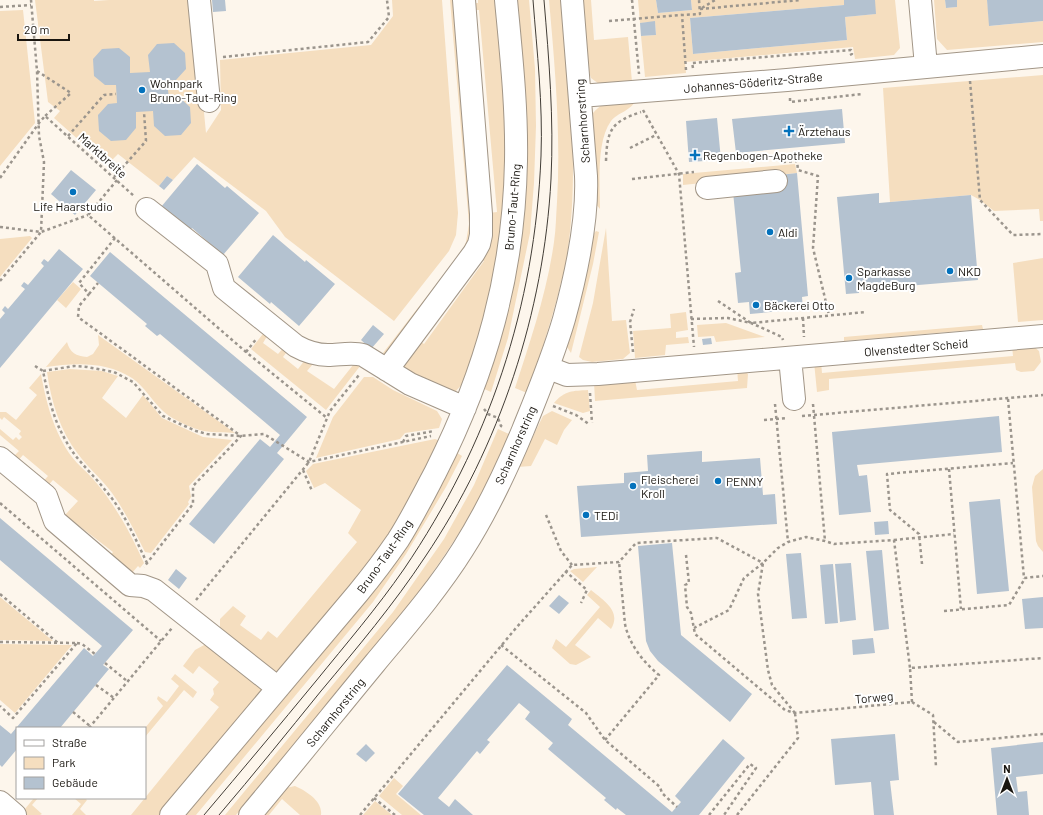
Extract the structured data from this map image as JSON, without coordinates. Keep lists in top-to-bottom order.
{
  "streets": {
    "street": [
      "Johannes-Göderitz-Straße",
      "Scharnhorstring",
      "Bruno-Taut-Ring",
      "Olvenstedter Scheid"
    ],
    "path": ["Marktbreite", "Torweg"]
  },
  "crossings": [
    ["Johannes-Göderitz-Straße", "Scharnhorstring"],
    ["Scharnhorstring", "Olvenstedter Scheid"]
  ],
  "places": {
    "other": [
      "Wohnpark Bruno-Taut-Ring",
      "Life Haarstudio",
      "Aldi",
      "NKD",
      "Sparkasse MagdeBurg",
      "Bäckerei Otto",
      "PENNY",
      "Fleischerei Kroll",
      "TEDi"
    ],
    "health": ["Ärztehaus", "Regenbogen-Apotheke"]
  },
  "legend": ["Straße", "Park", "Gebäude"],
  "scale_bar": "20 m",
  "north": "top"
}
